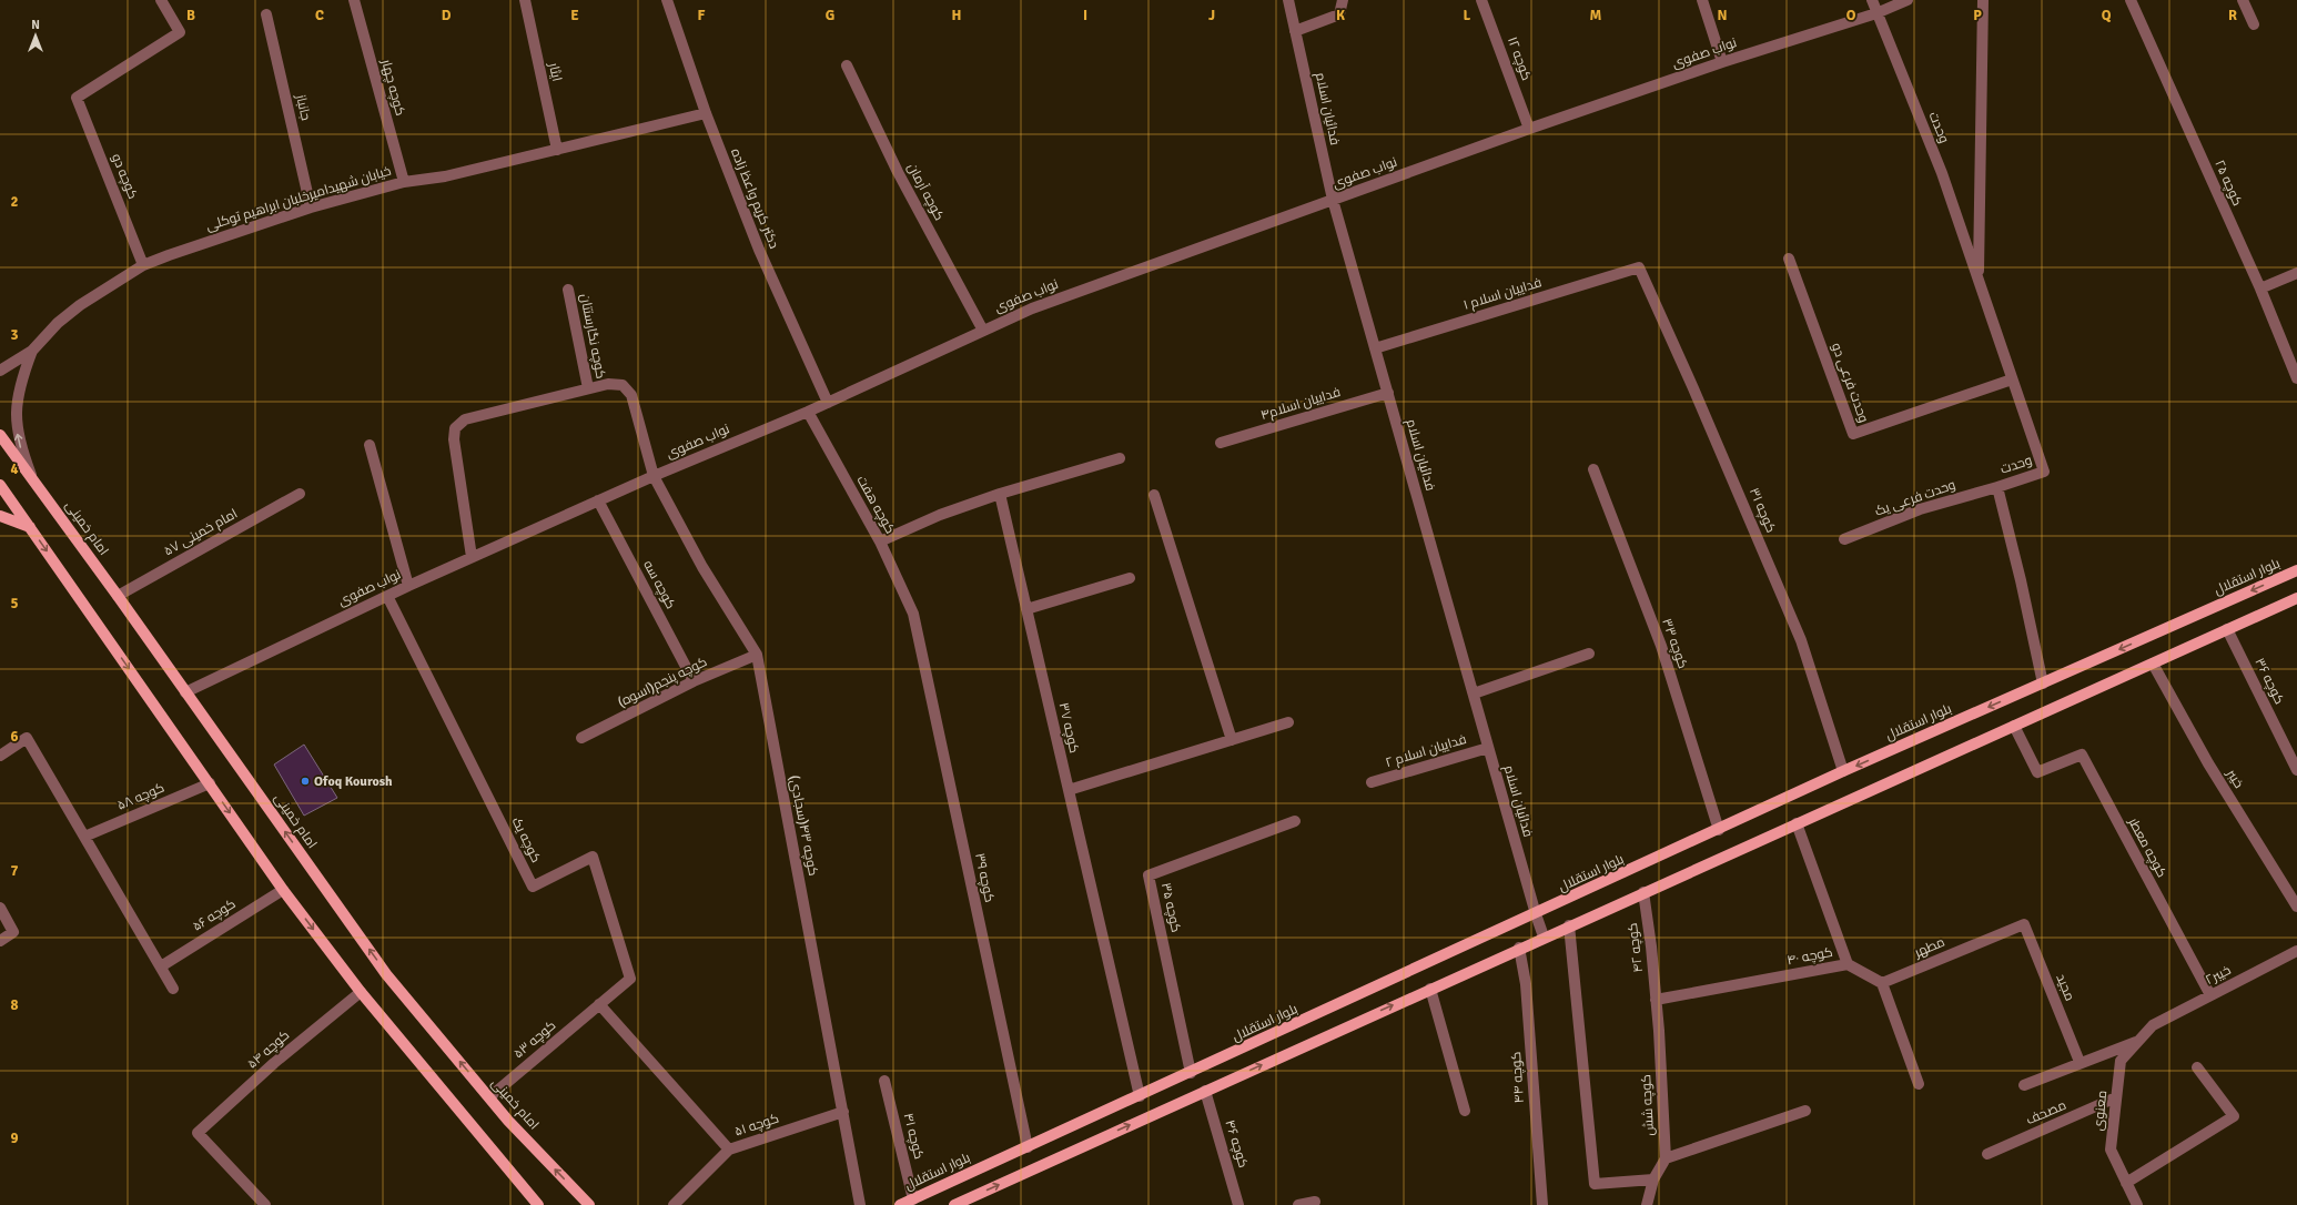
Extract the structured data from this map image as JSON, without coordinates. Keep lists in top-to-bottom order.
{
  "streets": {
    "main road": ["امام خمینی", "بلوار استقلال"],
    "street": [
      "نواب صفوی",
      "کوچه ۱۲",
      "ایثار",
      "کوچه چهار",
      "جانباز",
      "فدائیان اسلام",
      "وحدت",
      "کوچه دو",
      "کوچه ۲۵",
      "کوچه آرمان",
      "خیابان شهیدامیرخلبان ابراهیم توکلی",
      "دکتر کریم واعظ زاده",
      "فداییان اسلام ۱",
      "کوچه نگارستتان",
      "وحدت فرعی دو",
      "فداییان اسلام۴",
      "وحدت فرعی یک",
      "کوچه هفت",
      "کوچه ۳۱",
      "امام خمینی ۵۷",
      "کوچه سه",
      "کوچه ۳۳",
      "کوچه ۳۶",
      "کوچه پنجم(اسوه)",
      "کوچه ۳۷",
      "فداییان اسلام ۲",
      "خیبر",
      "کوچه ۵۸",
      "کوچه ۴۳(سجادی)",
      "کوچه یک",
      "کوچه معطر",
      "کوچه ۳۹",
      "کوچه ۳۵",
      "کوچه ۵۶",
      "کوچه ۴۲",
      "مطهر",
      "کوچه ۴۰",
      "خیبر۲",
      "مجید",
      "کوچه ۵۳",
      "کوچه ۵۴",
      "کوچه ۴۴",
      "کوچه شش",
      "معنوی",
      "مصحف",
      "کوچه ۵۱",
      "کوچه ۴۱",
      "کوچه ۴۶"
    ]
  },
  "crossings": [
    ["نواب صفوی", "کوچه ۱۲"],
    ["نواب صفوی", "فدائیان اسلام"],
    ["نواب صفوی", "وحدت"],
    ["نواب صفوی", "کوچه آرمان"],
    ["نواب صفوی", "دکتر کریم واعظ زاده"],
    ["نواب صفوی", "کوچه هفت"],
    ["نواب صفوی", "امام خمینی"],
    ["نواب صفوی", "کوچه سه"],
    ["نواب صفوی", "کوچه ۴۳(سجادی)"],
    ["نواب صفوی", "کوچه یک"],
    ["ایثار", "خیابان شهیدامیرخلبان ابراهیم توکلی"],
    ["کوچه چهار", "خیابان شهیدامیرخلبان ابراهیم توکلی"],
    ["جانباز", "خیابان شهیدامیرخلبان ابراهیم توکلی"],
    ["فدائیان اسلام", "فداییان اسلام ۱"],
    ["فدائیان اسلام", "فداییان اسلام۴"],
    ["فدائیان اسلام", "بلوار استقلال"],
    ["فدائیان اسلام", "فداییان اسلام ۲"],
    ["وحدت", "وحدت فرعی دو"],
    ["وحدت", "وحدت فرعی یک"],
    ["وحدت", "بلوار استقلال"],
    ["کوچه دو", "خیابان شهیدامیرخلبان ابراهیم توکلی"],
    ["خیابان شهیدامیرخلبان ابراهیم توکلی", "دکتر کریم واعظ زاده"],
    ["فداییان اسلام ۱", "کوچه ۳۱"],
    ["کوچه نگارستتان", "کوچه ۴۳(سجادی)"],
    ["کوچه هفت", "کوچه ۳۹"],
    ["کوچه ۳۱", "بلوار استقلال"],
    ["امام خمینی", "امام خمینی ۵۷"],
    ["امام خمینی", "کوچه ۵۳"],
    ["بلوار استقلال", "کوچه ۳۳"],
    ["بلوار استقلال", "کوچه ۳۷"],
    ["بلوار استقلال", "کوچه ۳۹"],
    ["بلوار استقلال", "کوچه ۳۵"],
    ["بلوار استقلال", "کوچه ۴۱"],
    ["کوچه سه", "کوچه پنجم(اسوه)"],
    ["کوچه پنجم(اسوه)", "کوچه ۴۳(سجادی)"],
    ["کوچه ۴۳(سجادی)", "کوچه ۵۱"],
    ["کوچه یک", "کوچه ۵۳"],
    ["کوچه معطر", "خیبر۲"],
    ["کوچه ۴۲", "کوچه ۴۰"],
    ["کوچه ۴۲", "کوچه شش"],
    ["مطهر", "مجید"],
    ["کوچه ۴۰", "کوچه شش"],
    ["خیبر۲", "معنوی"],
    ["معنوی", "مصحف"]
  ],
  "places": ["Ofoq Kourosh"],
  "north": "top",
  "grid": {
    "columns": [
      "B",
      "C",
      "D",
      "E",
      "F",
      "G",
      "H",
      "I",
      "J",
      "K",
      "L",
      "M",
      "N",
      "O",
      "P",
      "Q",
      "R"
    ],
    "rows": [
      "2",
      "3",
      "4",
      "5",
      "6",
      "7",
      "8",
      "9"
    ]
  }
}
